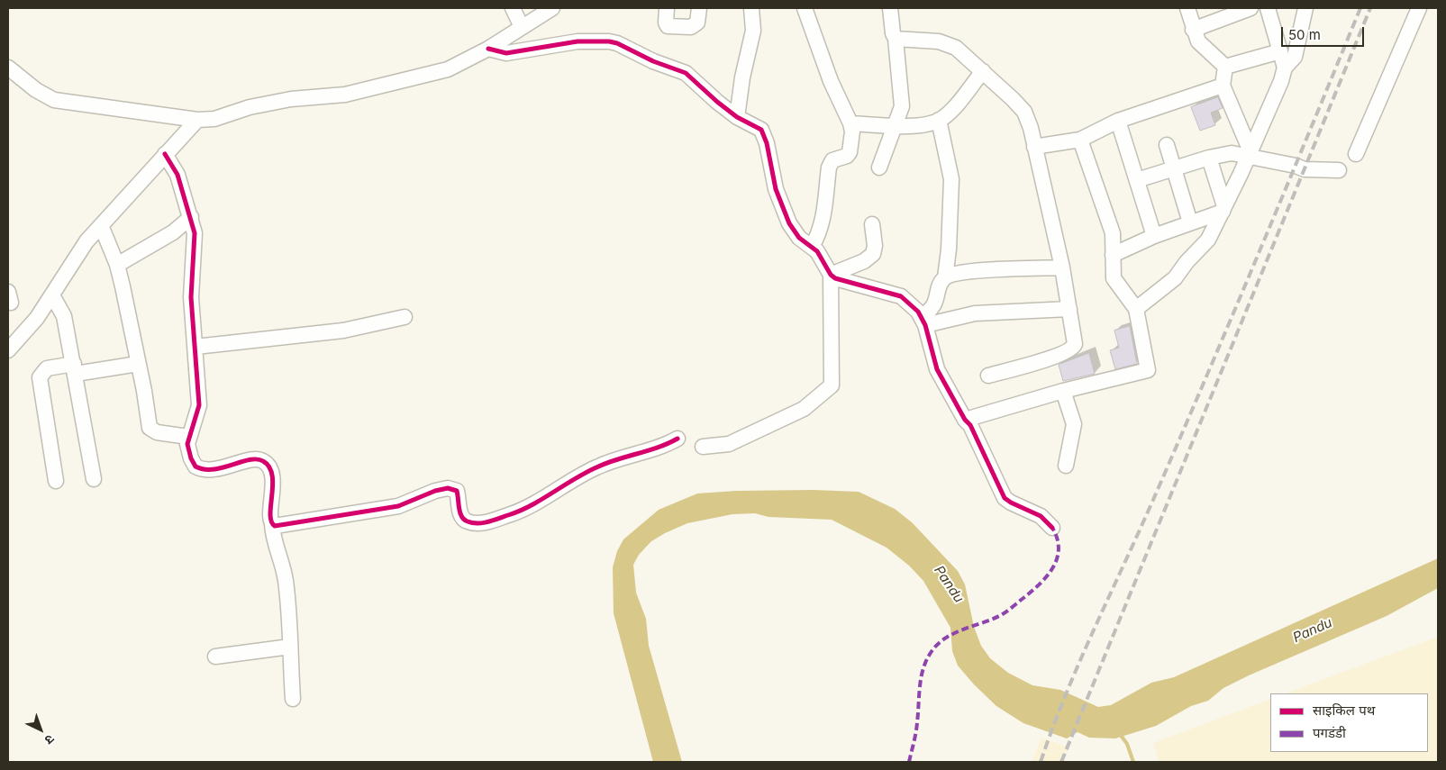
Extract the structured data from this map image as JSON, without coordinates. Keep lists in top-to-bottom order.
{
  "water": ["Pandu"],
  "legend": ["साइकिल पथ", "पगडंडी"],
  "scale_bar": "50 m",
  "north": "bottom right"
}
